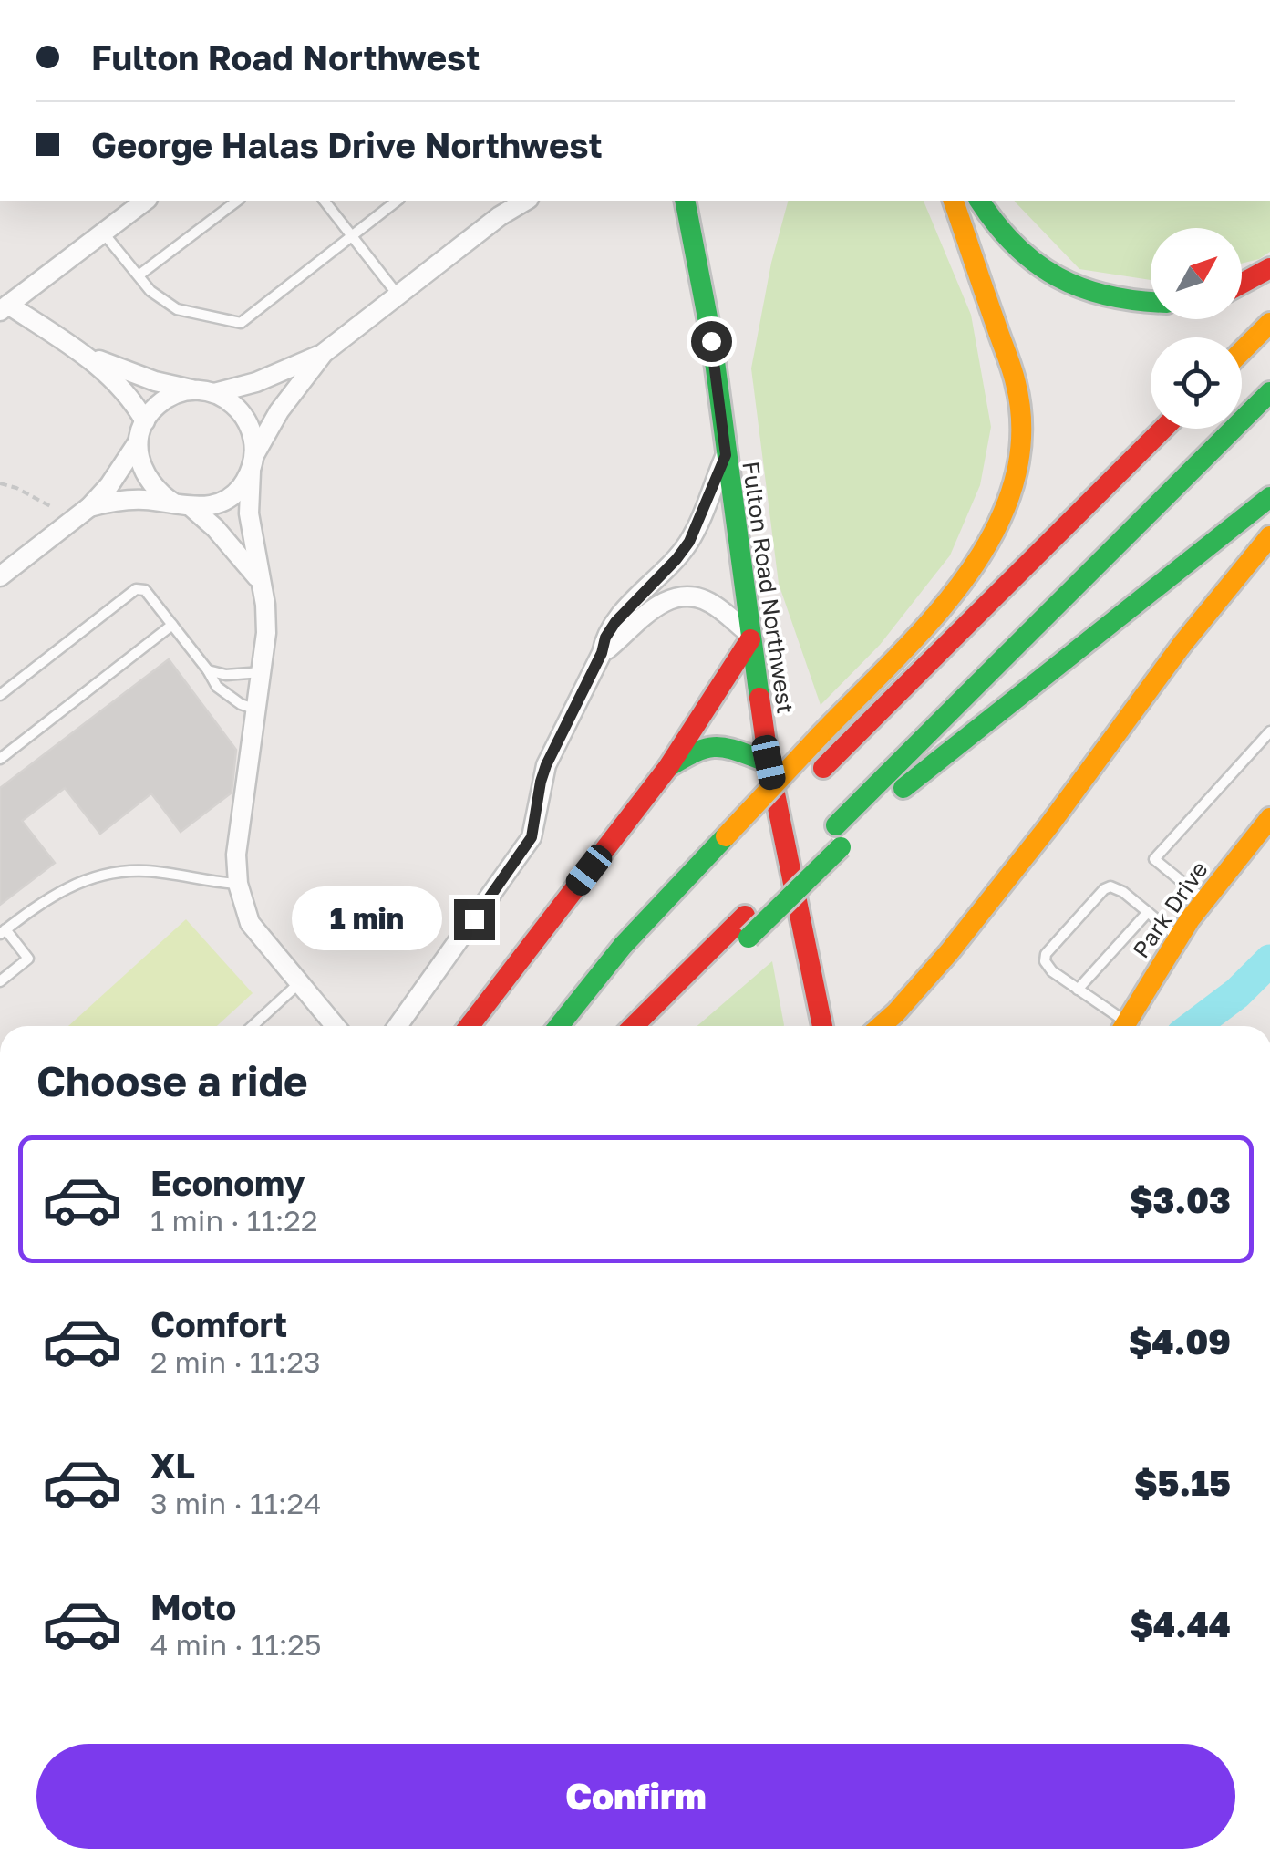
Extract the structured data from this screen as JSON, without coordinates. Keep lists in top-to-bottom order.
{
  "streets": {
    "main road": ["Fulton Road Northwest", "Park Drive"]
  },
  "north": "top right",
  "page": {
    "banner": ["Fulton Road Northwest", "George Halas Drive Northwest"],
    "bubble": "1 min",
    "heading": "Choose a ride",
    "list": [
      {
        "name": "Economy",
        "note": "1 min · 11:22",
        "value": "$3.03"
      },
      {
        "name": "Comfort",
        "note": "2 min · 11:23",
        "value": "$4.09"
      },
      {
        "name": "XL",
        "note": "3 min · 11:24",
        "value": "$5.15"
      },
      {
        "name": "Moto",
        "note": "4 min · 11:25",
        "value": "$4.44"
      }
    ],
    "buttons": "Confirm"
  }
}
